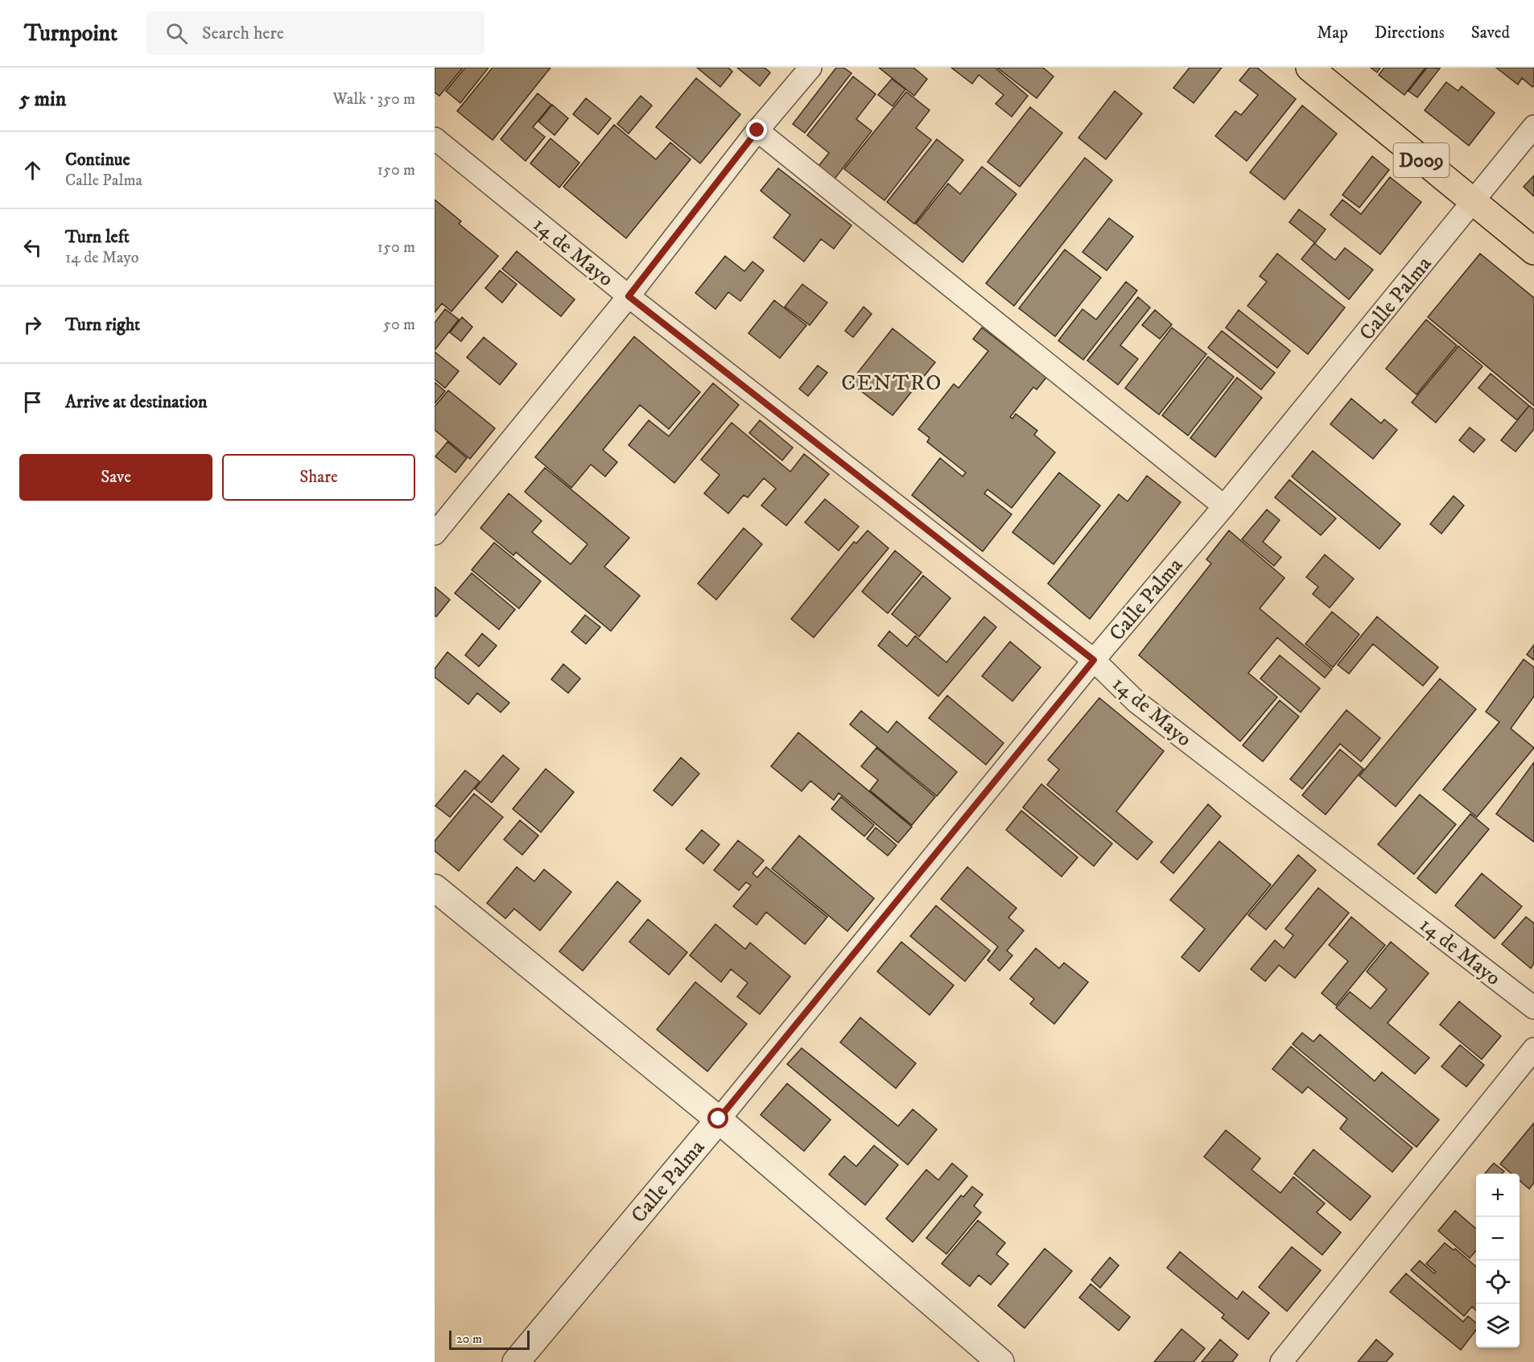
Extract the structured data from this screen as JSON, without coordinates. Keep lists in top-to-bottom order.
{
  "streets": {
    "main road": ["D009"],
    "street": ["14 de Mayo", "Calle Palma"]
  },
  "crossings": [
    ["D009", "Calle Palma"],
    ["14 de Mayo", "Calle Palma"]
  ],
  "districts": ["CENTRO"],
  "scale_bar": "20 m",
  "page": {
    "header": "Turnpoint",
    "search": "Search here",
    "nav": ["Map", "Directions", "Saved"],
    "heading": ["5 min", "Walk · 350 m"],
    "list": [
      ["Continue", "Calle Palma", "150 m"],
      ["Turn left", "14 de Mayo", "150 m"],
      ["Turn right", "50 m"],
      "Arrive at destination"
    ],
    "buttons": ["Save", "Share"],
    "map_buttons": ["+", "−"],
    "scale": "20 m"
  }
}
